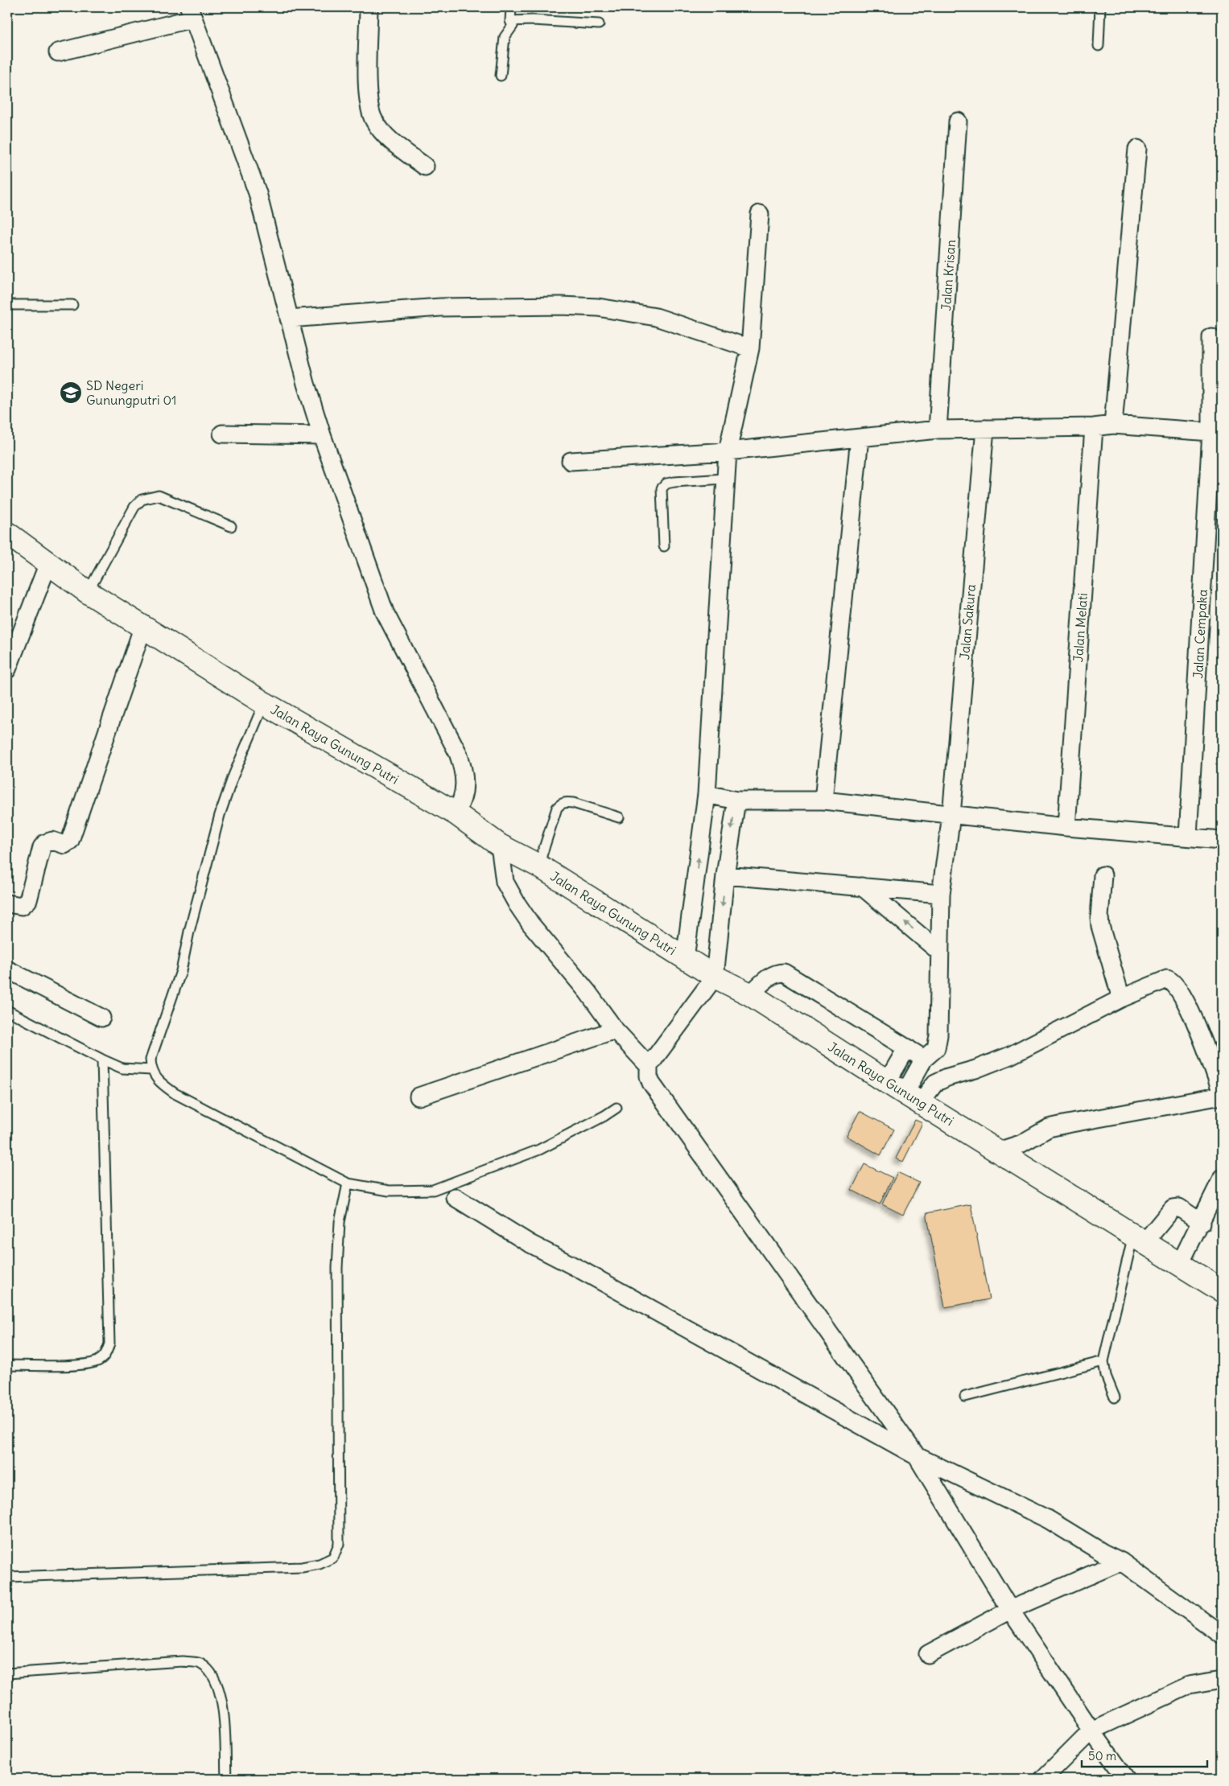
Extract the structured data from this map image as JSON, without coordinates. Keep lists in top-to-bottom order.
{
  "streets": {
    "main road": ["Jalan Raya Gunung Putri"],
    "street": [
      "Jalan Krisan",
      "Jalan Sakura",
      "Jalan Melati",
      "Jalan Cempaka"
    ]
  },
  "crossings": [
    ["Jalan Sakura", "Jalan Raya Gunung Putri"]
  ],
  "places": {
    "school or university": ["SD Negeri Gunungputri 01"]
  },
  "scale_bar": "50 m"
}
